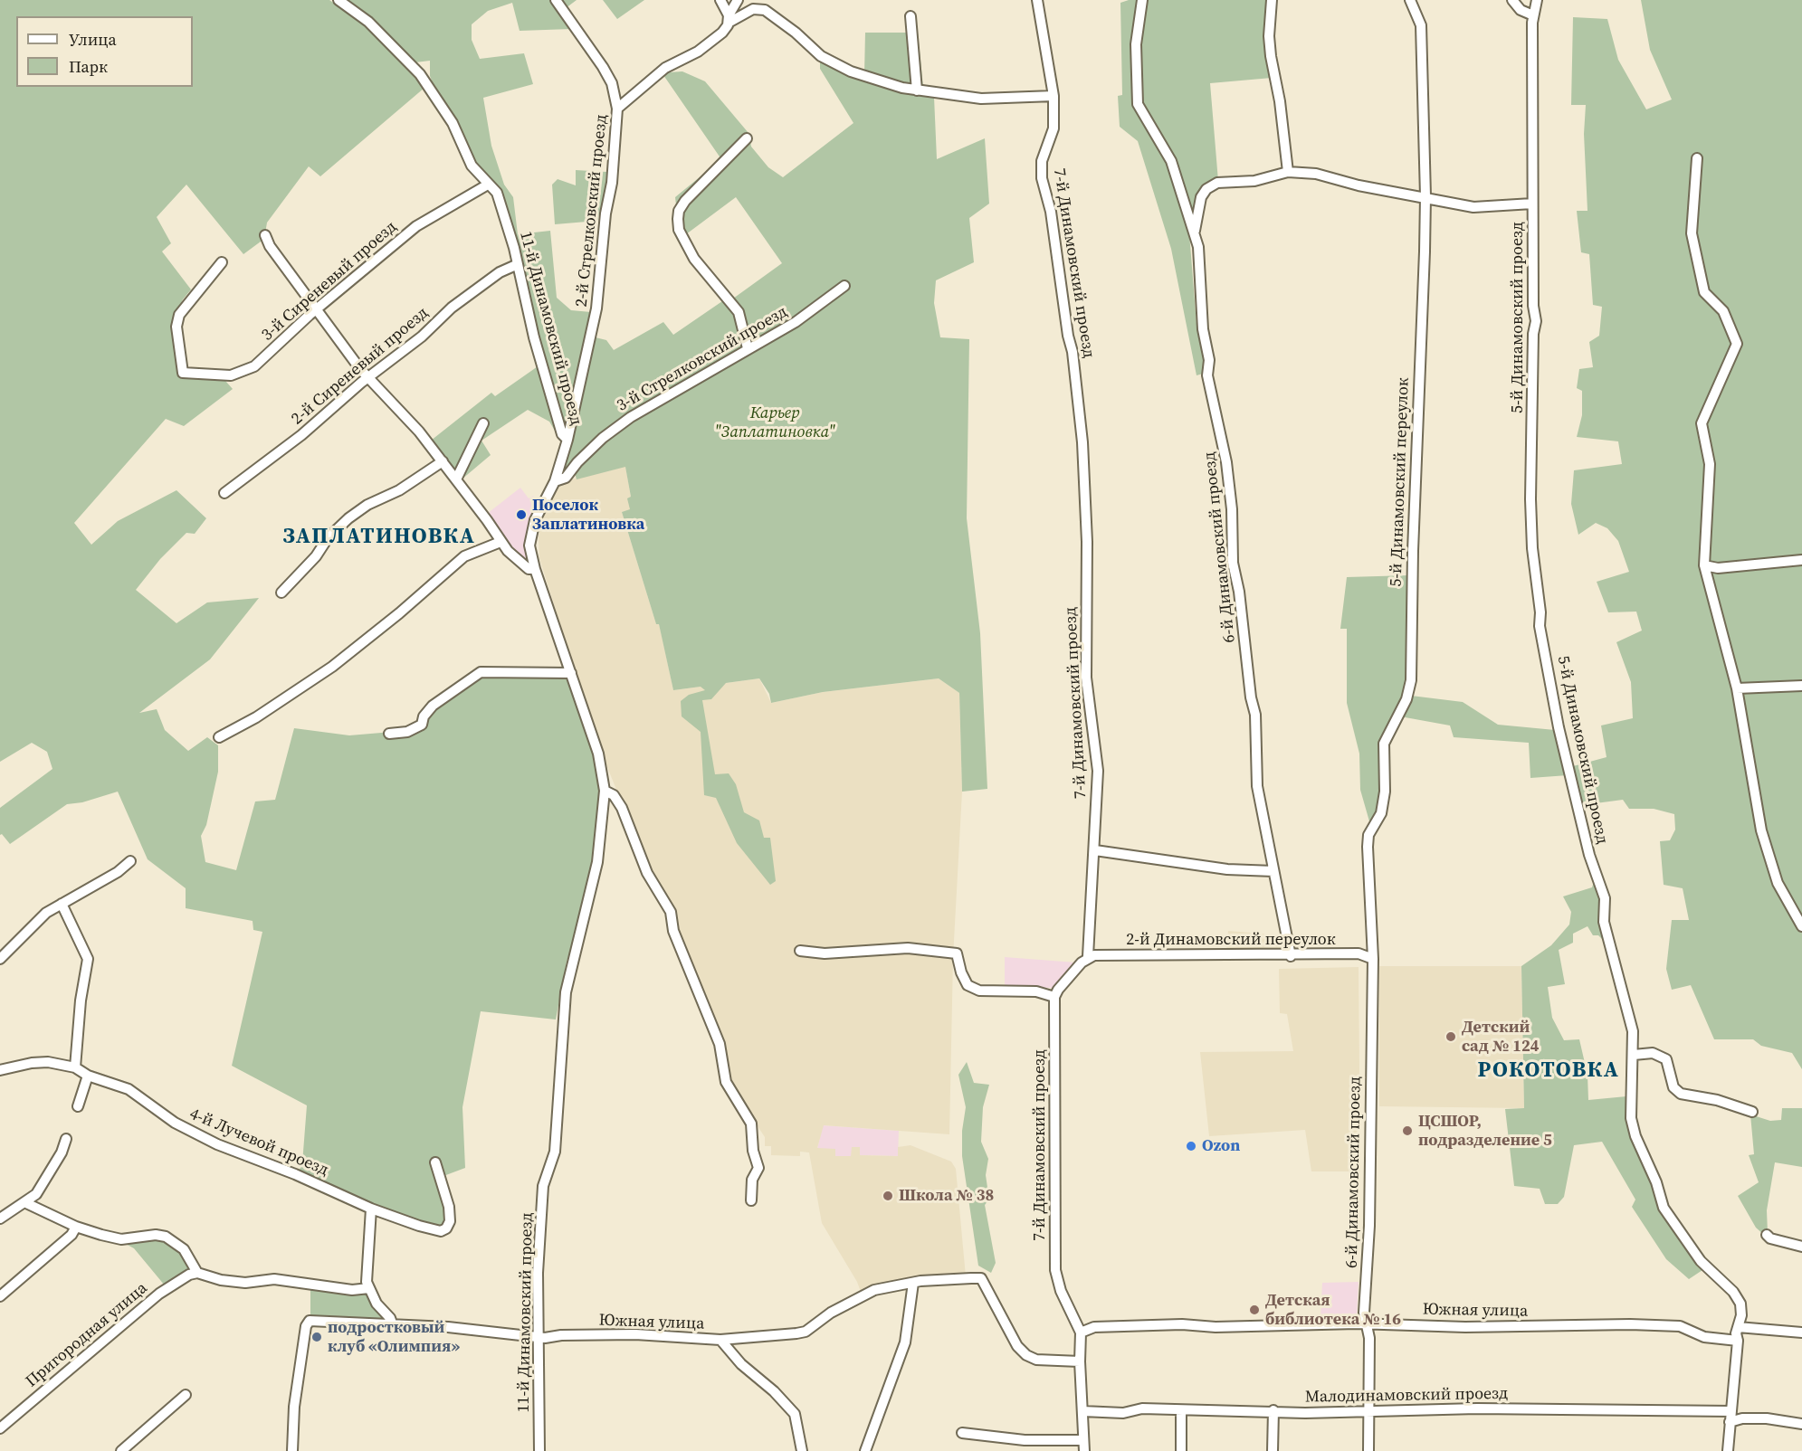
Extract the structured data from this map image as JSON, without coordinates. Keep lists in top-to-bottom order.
{
  "streets": {
    "street": [
      "2-й Стрелковский проезд",
      "7-й Динамовский проезд",
      "3-й Сиреневый проезд",
      "5-й Динамовский проезд",
      "11-й Динамовский проезд",
      "3-й Стрелковский проезд",
      "2-й Сиреневый проезд",
      "5-й Динамовский переулок",
      "6-й Динамовский проезд",
      "2-й Динамовский переулок",
      "4-й Лучевой проезд",
      "Южная улица",
      "Пригородная улица",
      "Малодинамовский проезд"
    ]
  },
  "crossings": [
    ["2-й Стрелковский проезд", "11-й Динамовский проезд"],
    ["7-й Динамовский проезд", "2-й Динамовский переулок"],
    ["7-й Динамовский проезд", "Южная улица"],
    ["7-й Динамовский проезд", "Малодинамовский проезд"],
    ["3-й Сиреневый проезд", "11-й Динамовский проезд"],
    ["5-й Динамовский проезд", "6-й Динамовский проезд"],
    ["5-й Динамовский проезд", "Южная улица"],
    ["5-й Динамовский проезд", "Малодинамовский проезд"],
    ["11-й Динамовский проезд", "3-й Стрелковский проезд"],
    ["11-й Динамовский проезд", "2-й Сиреневый проезд"],
    ["11-й Динамовский проезд", "Южная улица"],
    ["5-й Динамовский переулок", "6-й Динамовский проезд"],
    ["5-й Динамовский переулок", "2-й Динамовский переулок"],
    ["6-й Динамовский проезд", "2-й Динамовский переулок"],
    ["6-й Динамовский проезд", "Южная улица"],
    ["6-й Динамовский проезд", "Малодинамовский проезд"]
  ],
  "districts": ["ЗАПЛАТИНОВКА", "РОКОТОВКА"],
  "parks": ["Карьер \"Заплатиновка\""],
  "places": [
    "Поселок Заплатиновка",
    "Детский сад № 124",
    "ЦСШОР, подразделение 5",
    "Ozon",
    "Школа № 38",
    "Детская библиотека № 16",
    "подростковый клуб «Олимпия»"
  ],
  "legend": ["Улица", "Парк"]
}
